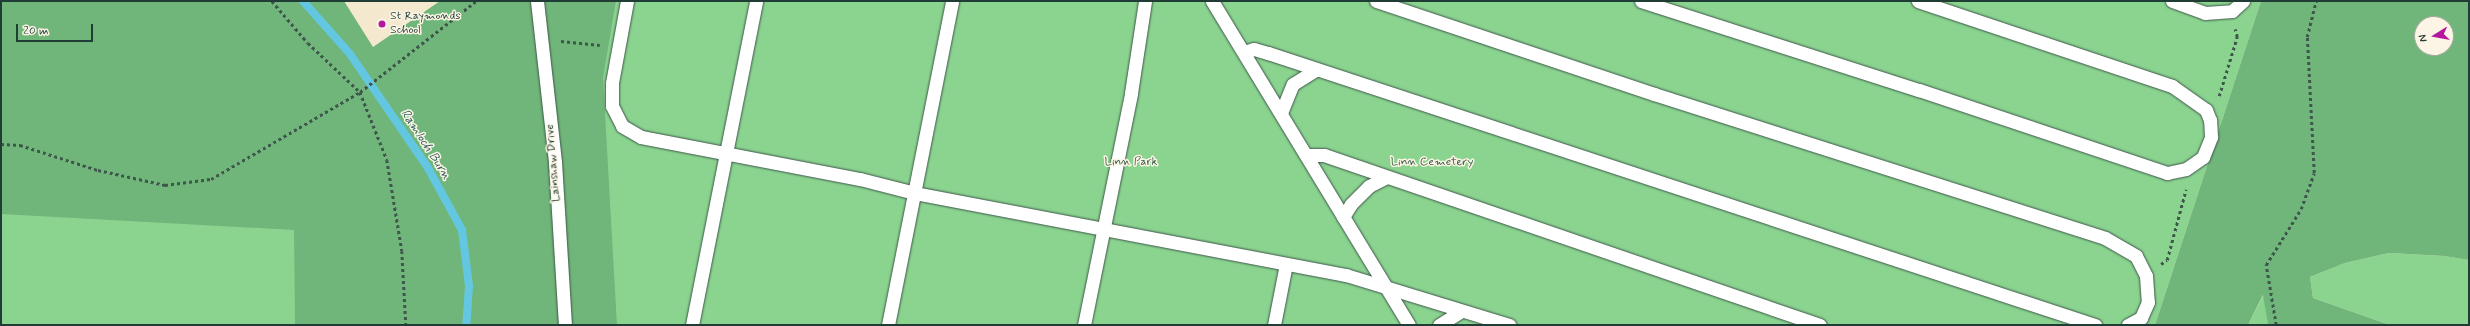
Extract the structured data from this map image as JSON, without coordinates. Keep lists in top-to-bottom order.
{
  "streets": {
    "lane": ["Lainshaw Drive"]
  },
  "water": ["Ramloch Burn"],
  "parks": ["Linn Park", "Linn Cemetery"],
  "places": ["St Raymonds School"],
  "scale_bar": "20 m",
  "north": "left"
}
